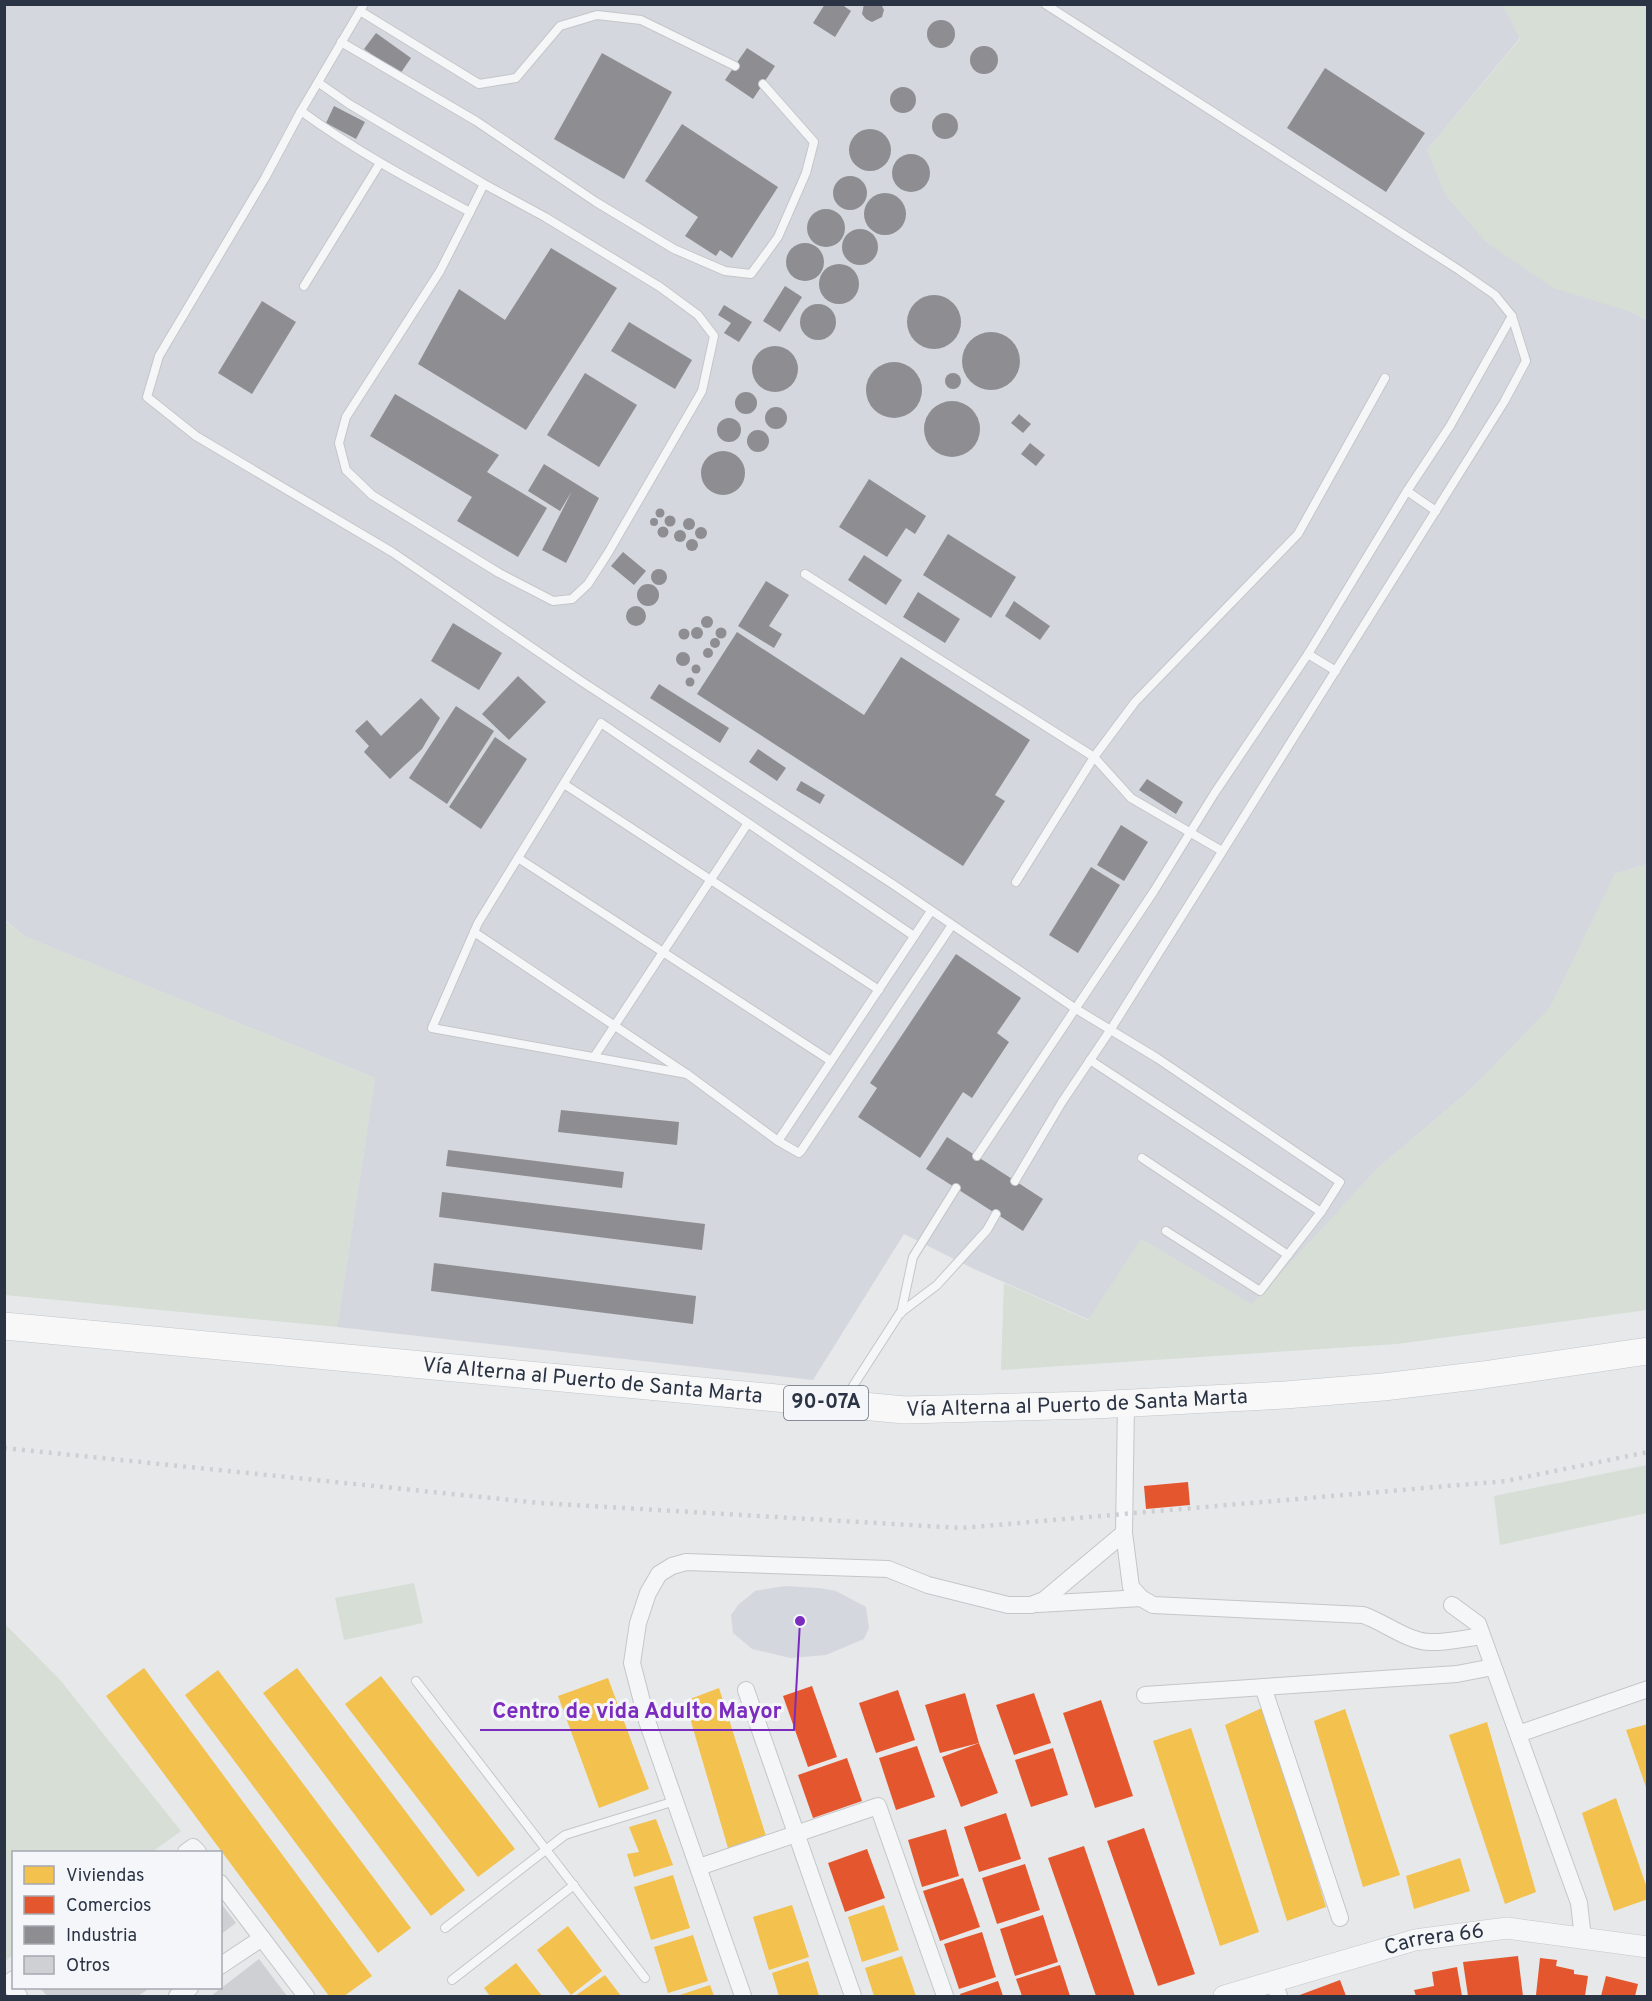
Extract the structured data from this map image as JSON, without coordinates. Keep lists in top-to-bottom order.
{
  "streets": {
    "main road": ["Vía Alterna al Puerto de Santa Marta", "90-07A"],
    "street": ["Carrera 66"]
  },
  "places": ["Centro de vida Adulto Mayor"],
  "legend": [
    "Viviendas",
    "Comercios",
    "Industria",
    "Otros"
  ]
}
